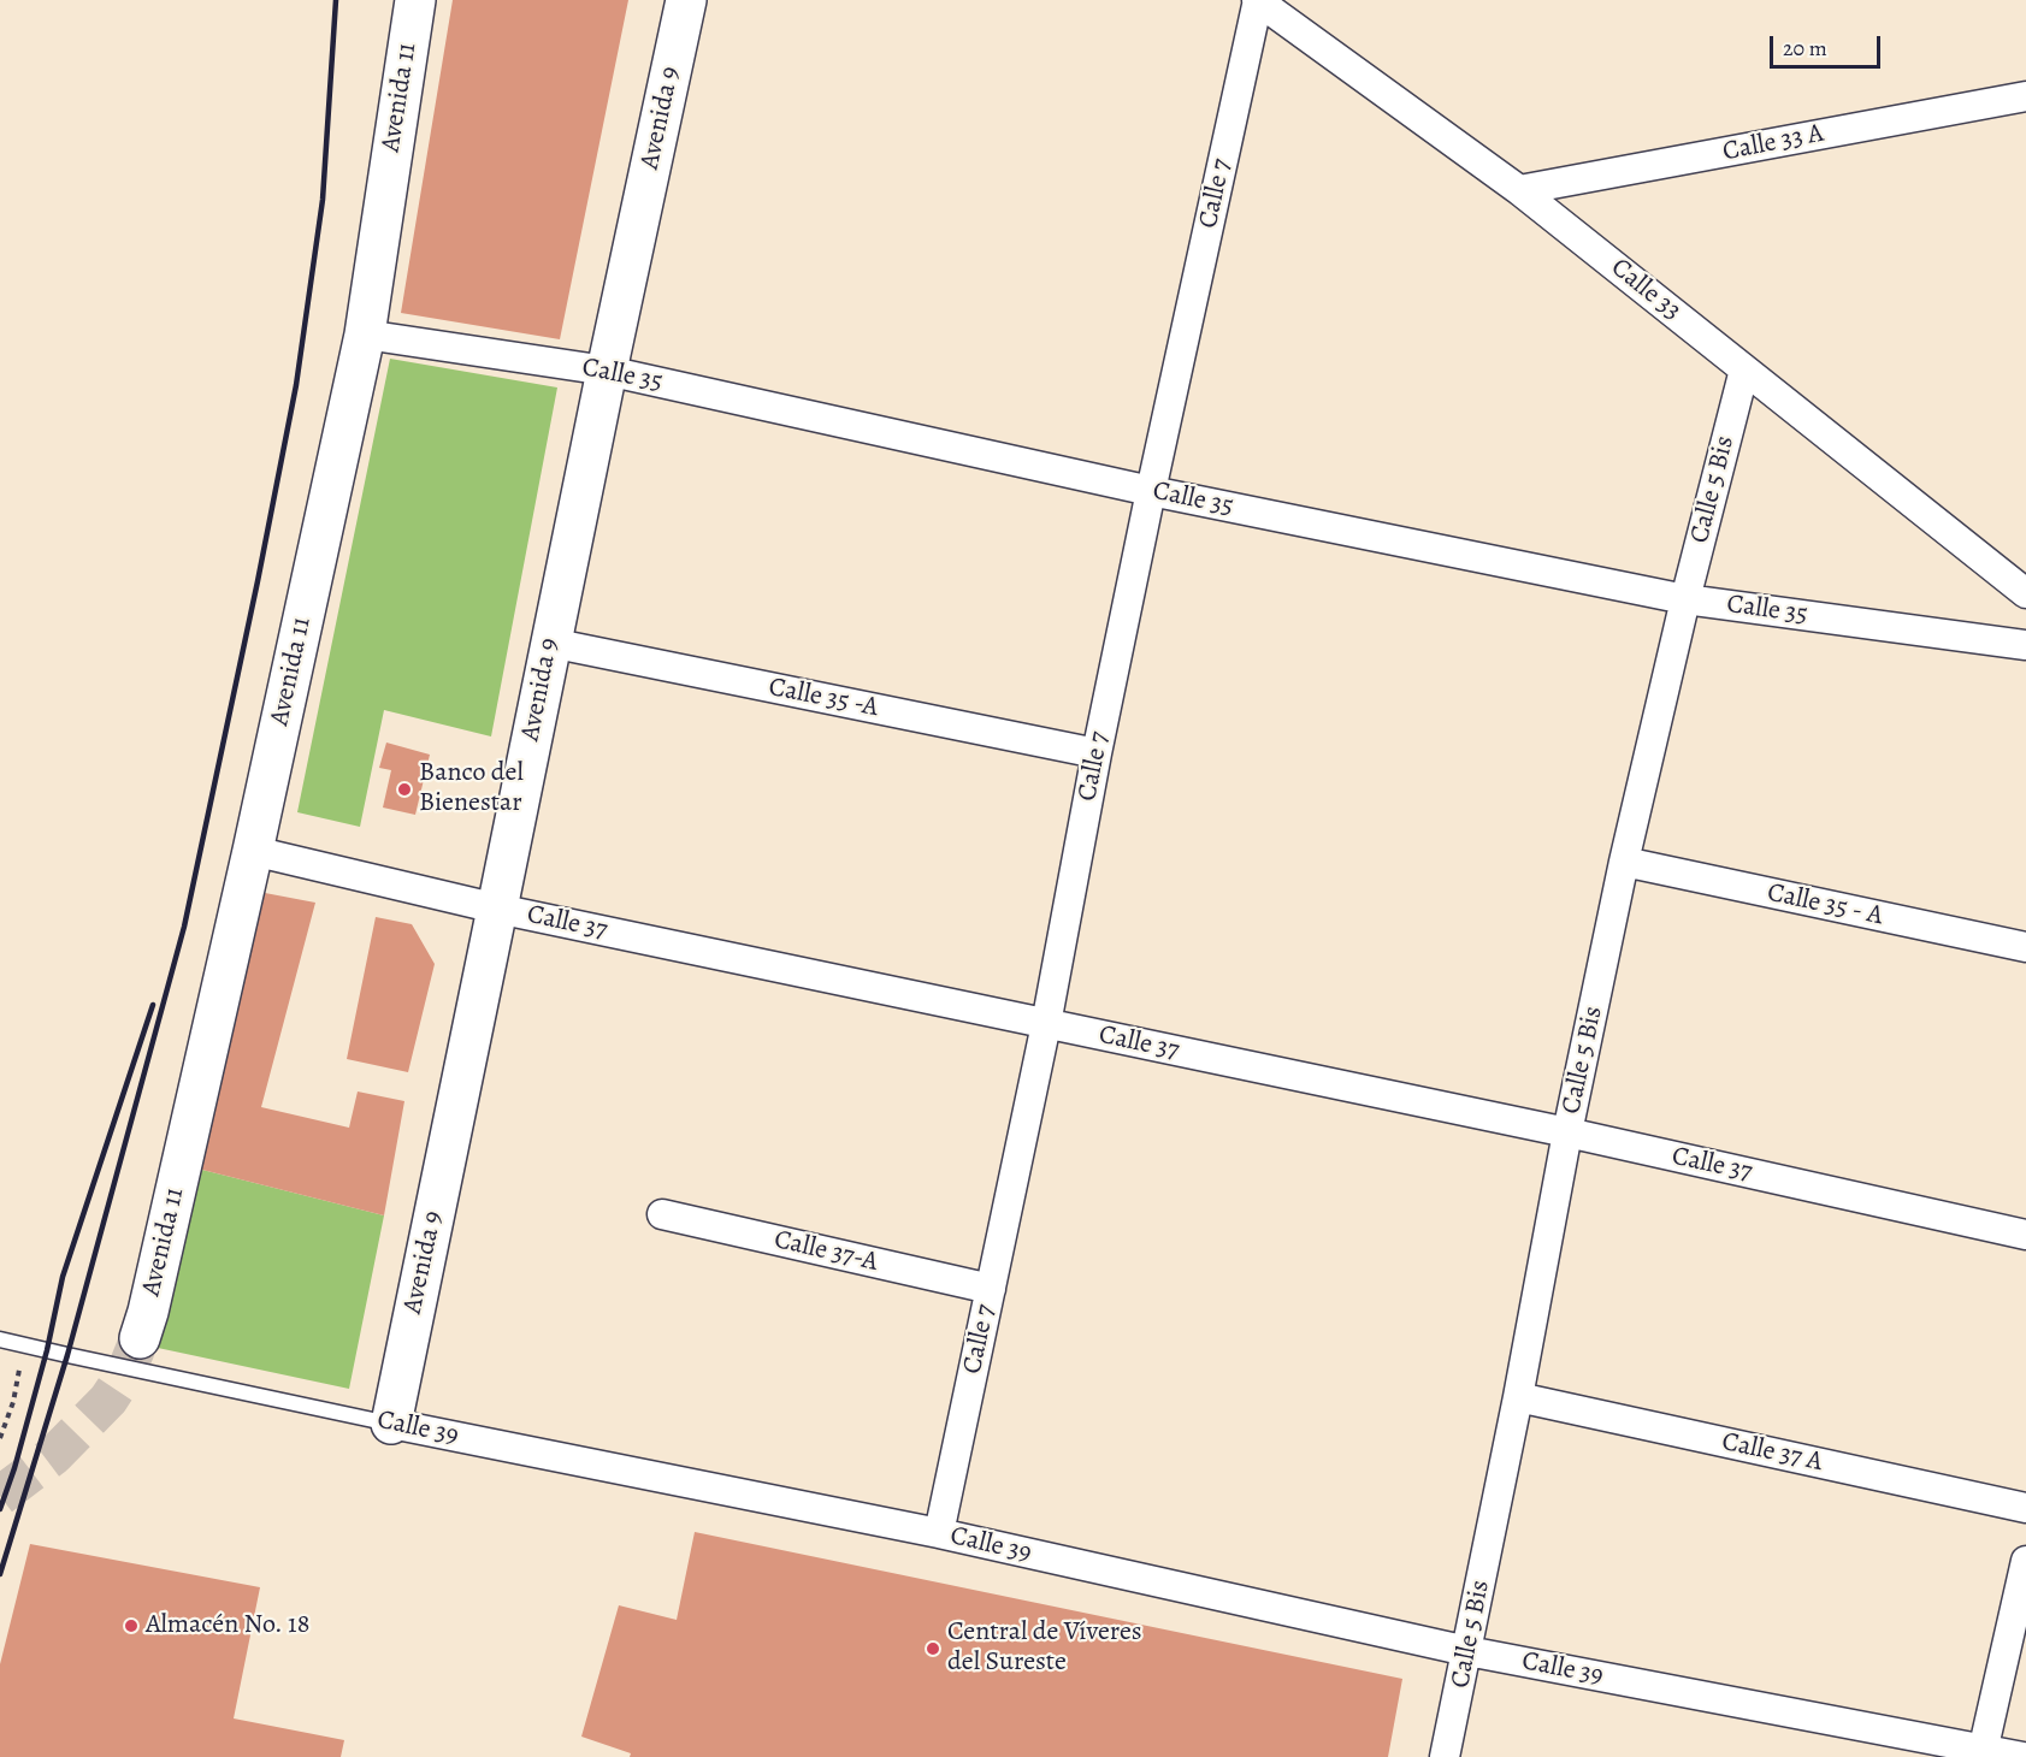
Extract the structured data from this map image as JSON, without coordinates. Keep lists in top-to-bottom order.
{
  "streets": {
    "main road": ["Avenida 11", "Avenida 9"],
    "street": [
      "Calle 33 A",
      "Calle 7",
      "Calle 33",
      "Calle 35",
      "Calle 5 Bis",
      "Calle 35 -A",
      "Calle 35 - A",
      "Calle 37",
      "Calle 37-A",
      "Calle 39",
      "Calle 37 A"
    ]
  },
  "crossings": [
    ["Avenida 11", "Calle 35"],
    ["Avenida 11", "Calle 37"],
    ["Avenida 9", "Calle 35"],
    ["Avenida 9", "Calle 35 -A"],
    ["Avenida 9", "Calle 37"],
    ["Avenida 9", "Calle 39"],
    ["Calle 33 A", "Calle 33"],
    ["Calle 7", "Calle 33"],
    ["Calle 7", "Calle 35"],
    ["Calle 7", "Calle 35 -A"],
    ["Calle 7", "Calle 37"],
    ["Calle 7", "Calle 37-A"],
    ["Calle 7", "Calle 39"],
    ["Calle 33", "Calle 5 Bis"],
    ["Calle 35", "Calle 5 Bis"],
    ["Calle 5 Bis", "Calle 35 - A"],
    ["Calle 5 Bis", "Calle 37"],
    ["Calle 5 Bis", "Calle 39"],
    ["Calle 5 Bis", "Calle 37 A"]
  ],
  "places": ["Banco del Bienestar", "Almacén No. 18", "Central de Víveres del Sureste"],
  "scale_bar": "20 m"
}
